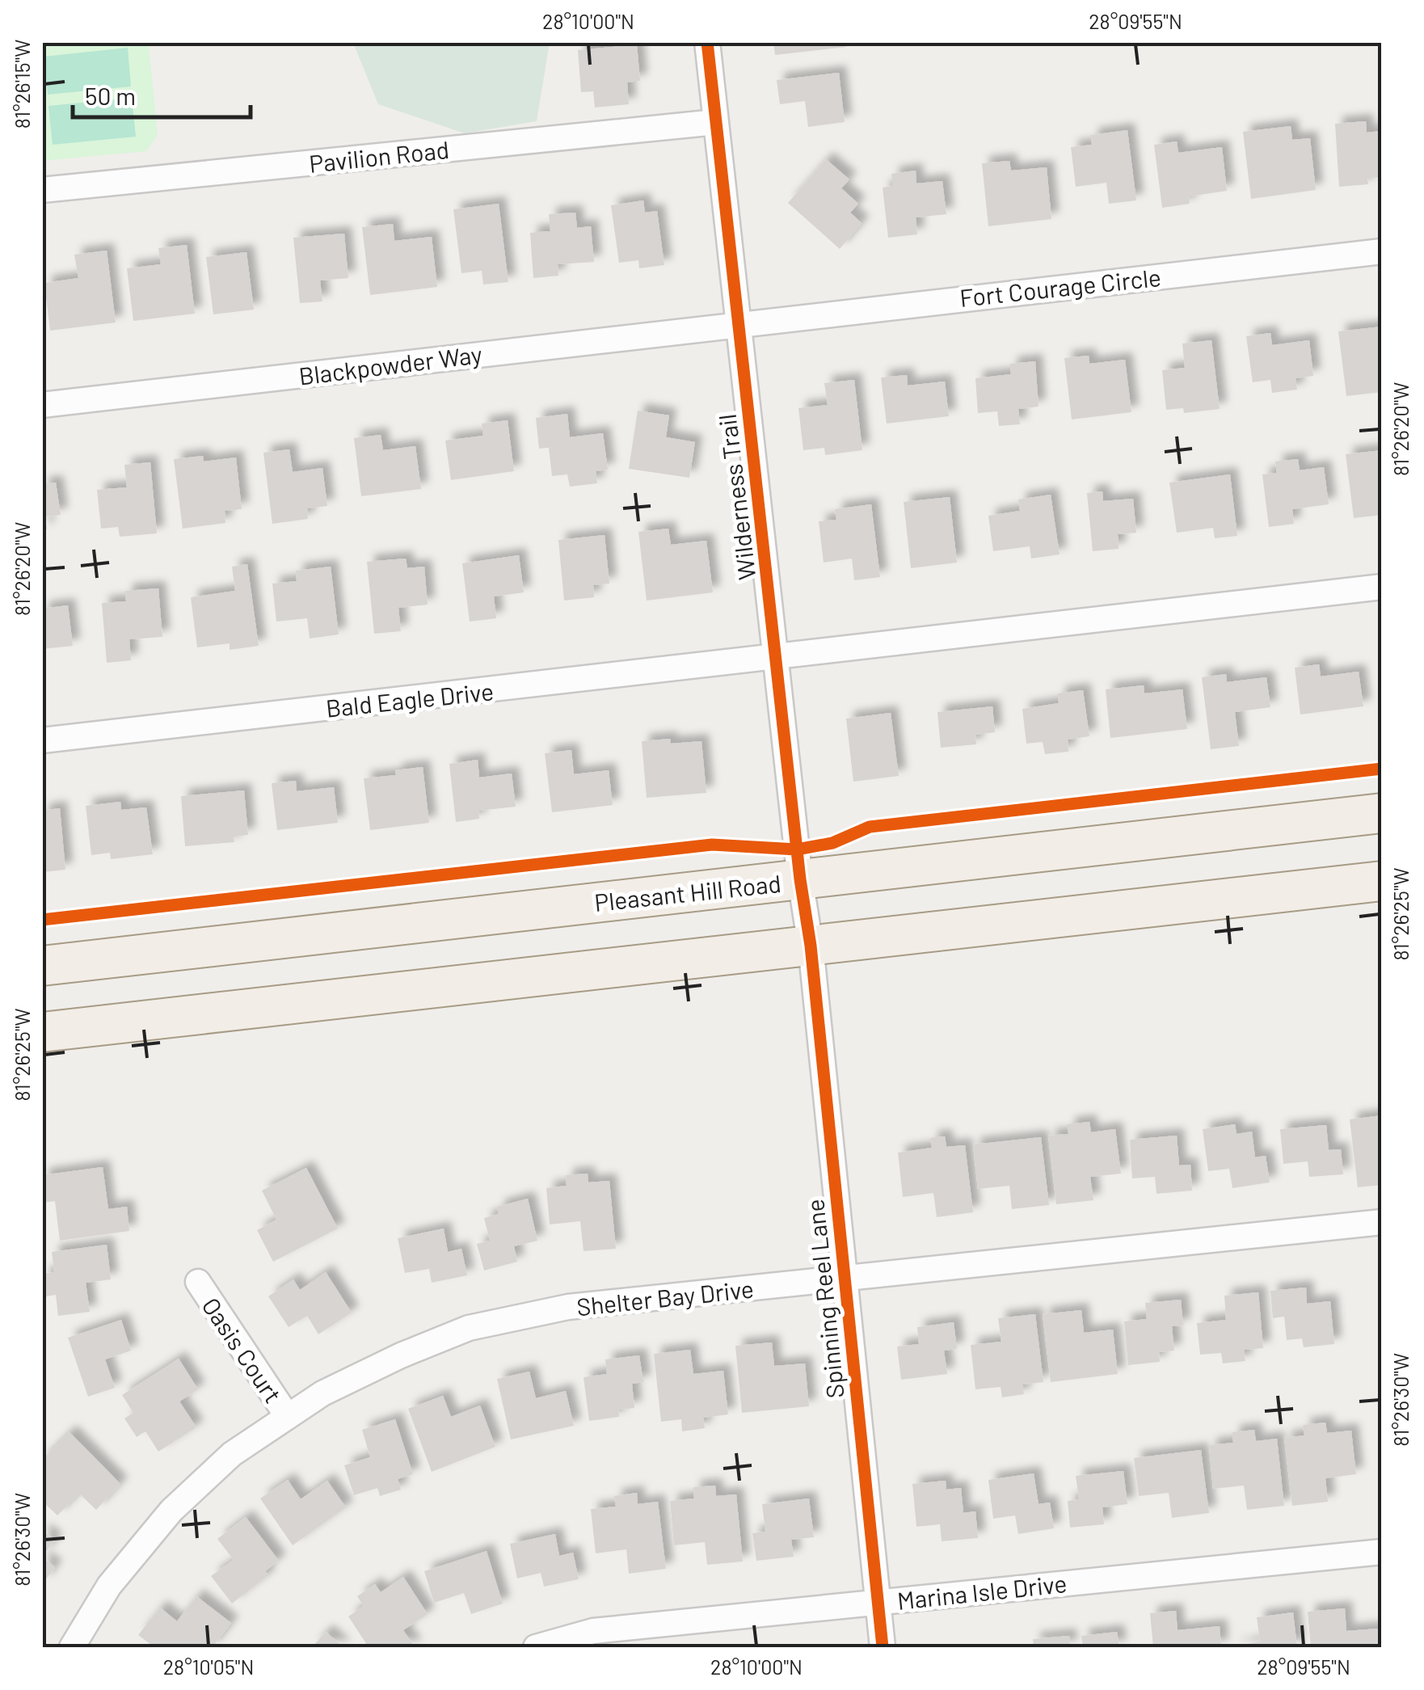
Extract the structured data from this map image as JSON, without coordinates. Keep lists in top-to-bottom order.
{
  "streets": {
    "main road": ["Pleasant Hill Road"],
    "street": [
      "Pavilion Road",
      "Fort Courage Circle",
      "Blackpowder Way",
      "Wilderness Trail",
      "Bald Eagle Drive",
      "Shelter Bay Drive",
      "Spinning Reel Lane",
      "Oasis Court",
      "Marina Isle Drive"
    ]
  },
  "crossings": [
    ["Pavilion Road", "Wilderness Trail"],
    ["Fort Courage Circle", "Blackpowder Way"],
    ["Fort Courage Circle", "Wilderness Trail"],
    ["Blackpowder Way", "Wilderness Trail"],
    ["Wilderness Trail", "Bald Eagle Drive"],
    ["Wilderness Trail", "Pleasant Hill Road"],
    ["Wilderness Trail", "Spinning Reel Lane"],
    ["Shelter Bay Drive", "Spinning Reel Lane"],
    ["Shelter Bay Drive", "Oasis Court"],
    ["Spinning Reel Lane", "Marina Isle Drive"]
  ],
  "scale_bar": "50 m",
  "coordinates": [
    "28°10'00\"N",
    "28°09'55\"N",
    "81°26'15\"W",
    "81°26'20\"W",
    "81°26'25\"W",
    "81°26'30\"W",
    "28°10'05\"N"
  ]
}
